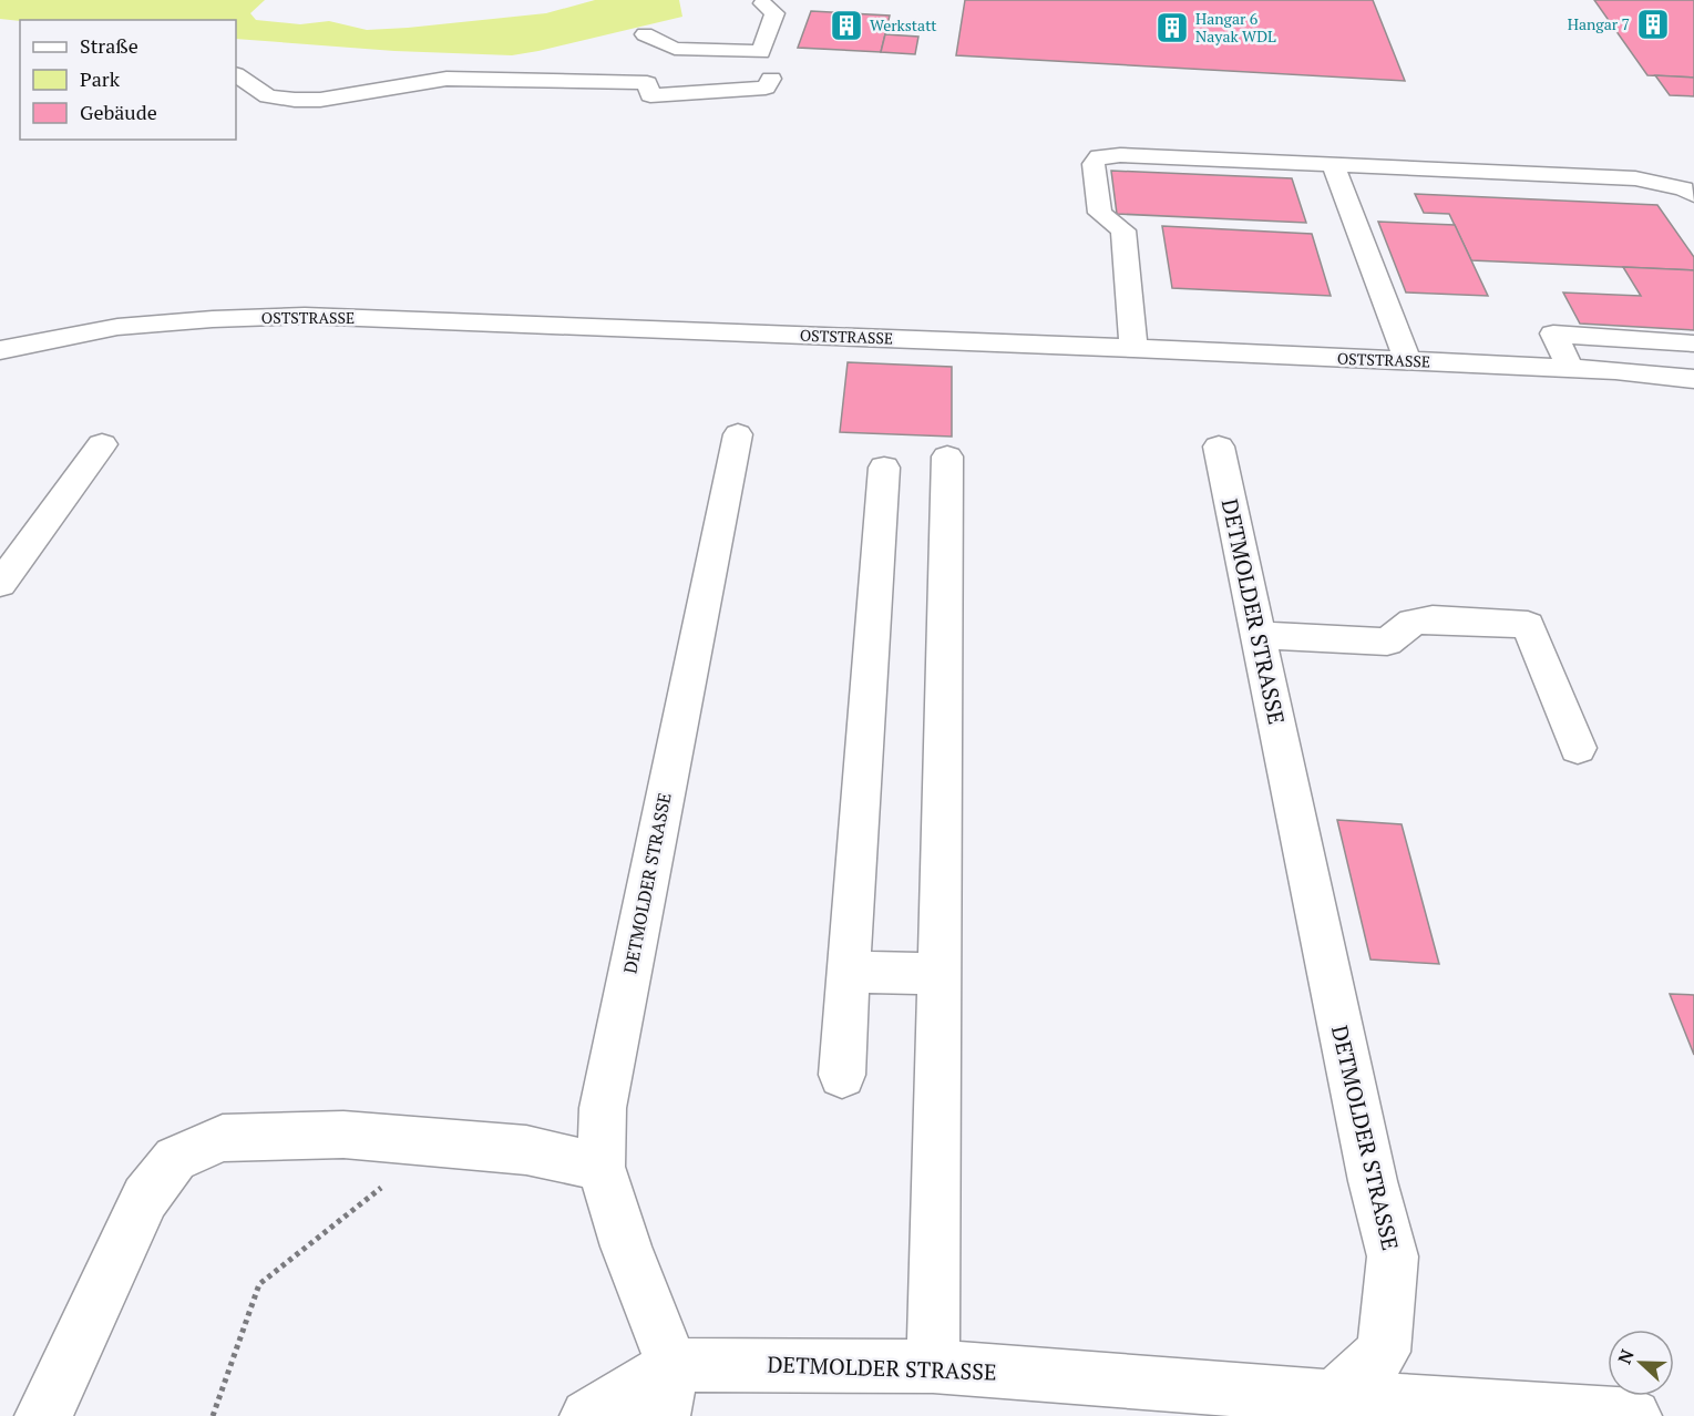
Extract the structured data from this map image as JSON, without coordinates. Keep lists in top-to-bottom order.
{
  "streets": {
    "lane": ["OSTSTRASSE", "DETMOLDER STRASSE"]
  },
  "places": {
    "building": ["Hangar 7", "Werkstatt", "Hangar 6 Nayak WDL"]
  },
  "legend": ["Straße", "Park", "Gebäude"],
  "north": "left"
}
